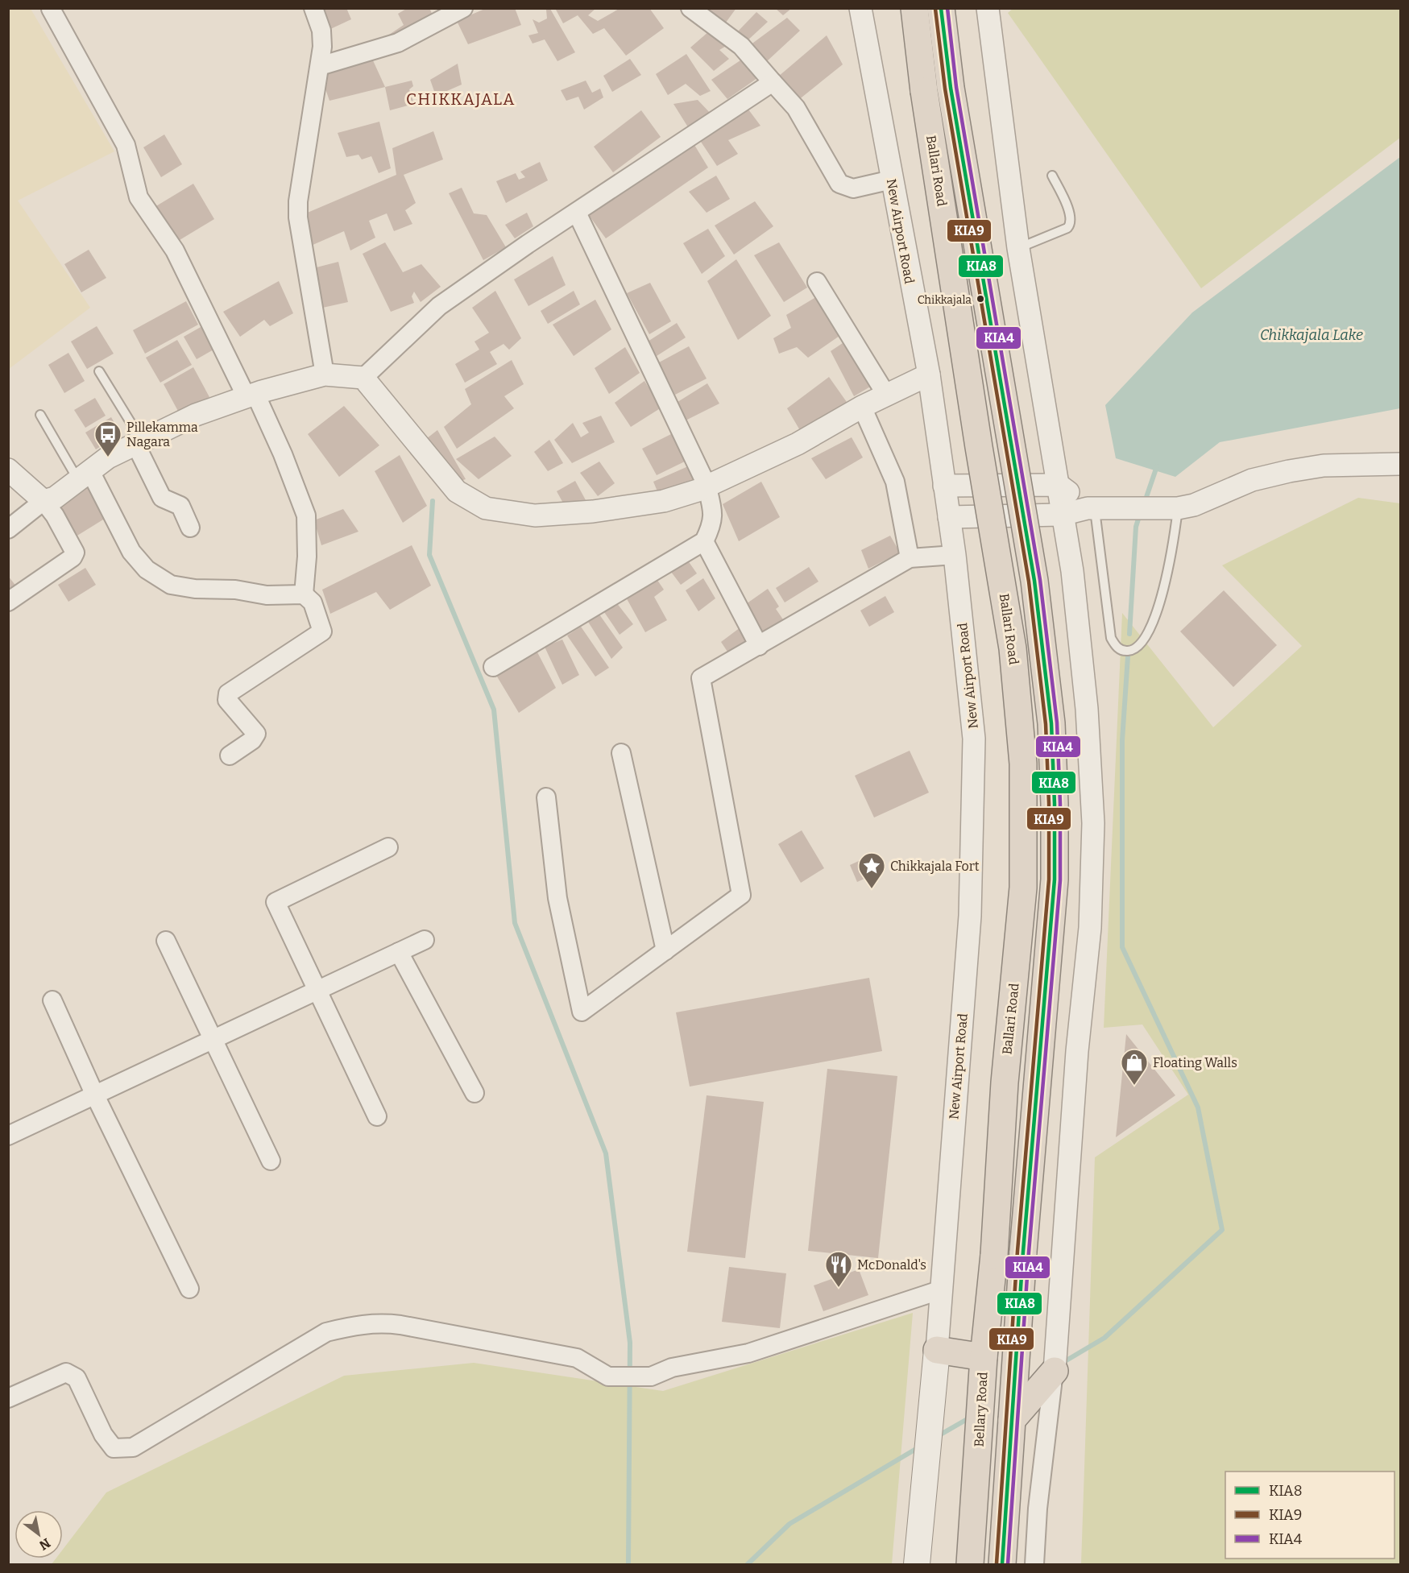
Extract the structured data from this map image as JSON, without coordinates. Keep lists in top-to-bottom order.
{
  "streets": {
    "highway": ["Ballari Road", "Bellary Road"],
    "street": ["New Airport Road"]
  },
  "crossings": [
    ["Ballari Road", "Bellary Road"]
  ],
  "districts": ["CHIKKAJALA"],
  "water": ["Chikkajala Lake"],
  "places": {
    "other": ["Chikkajala"],
    "bus stop": ["Pillekamma Nagara"],
    "place": ["Chikkajala Fort"],
    "shop": ["Floating Walls"],
    "restaurant": ["McDonald's"]
  },
  "lines": ["transit line KIA8", "transit line KIA4", "transit line KIA9"],
  "legend": ["KIA8", "KIA9", "KIA4"],
  "north": "bottom right"
}
